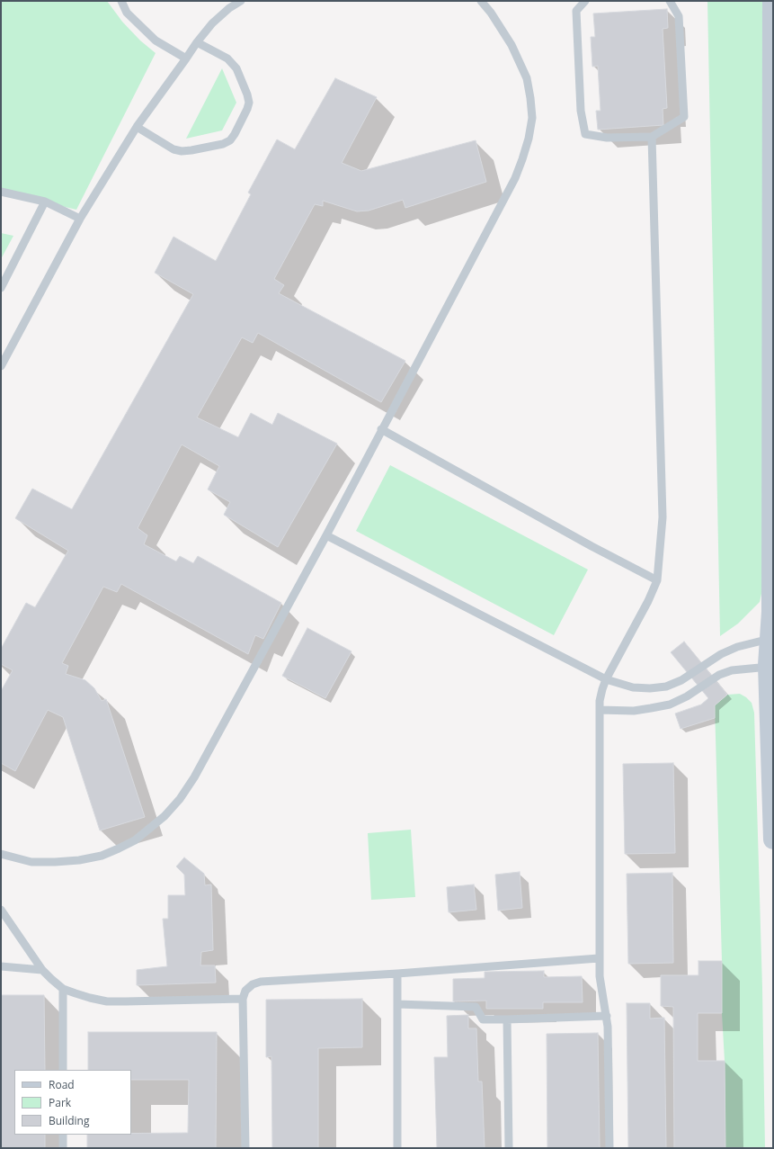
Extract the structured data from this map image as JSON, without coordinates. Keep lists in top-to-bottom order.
{
  "legend": ["Road", "Park", "Building"]
}
